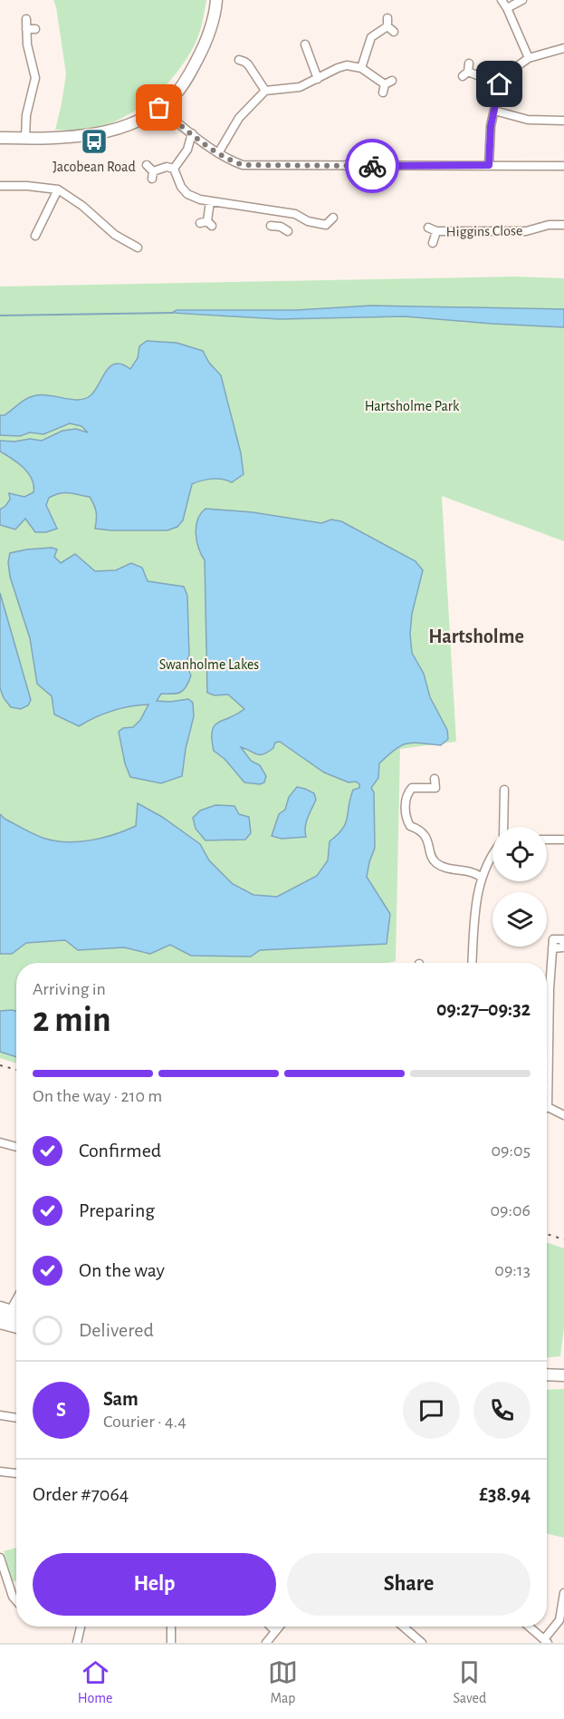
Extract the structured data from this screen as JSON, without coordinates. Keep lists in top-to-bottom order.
{
  "streets": {
    "street": ["Higgins Close"]
  },
  "districts": ["Hartsholme"],
  "parks": ["Hartsholme Park", "Swanholme Lakes"],
  "places": {
    "bus stop": ["Jacobean Road"]
  },
  "page": {
    "heading": ["2 min", "Arriving in", "09:27–09:32"],
    "panel": [
      "Sam",
      "Courier · 4.4",
      "Order #7064",
      "£38.94"
    ],
    "bar": "On the way · 210 m",
    "list": [
      ["Confirmed", "09:05"],
      ["Preparing", "09:06"],
      ["On the way", "09:13"],
      "Delivered"
    ],
    "round": "S",
    "buttons": ["Help", "Share"],
    "tabs": ["Home", "Map", "Saved"]
  }
}
